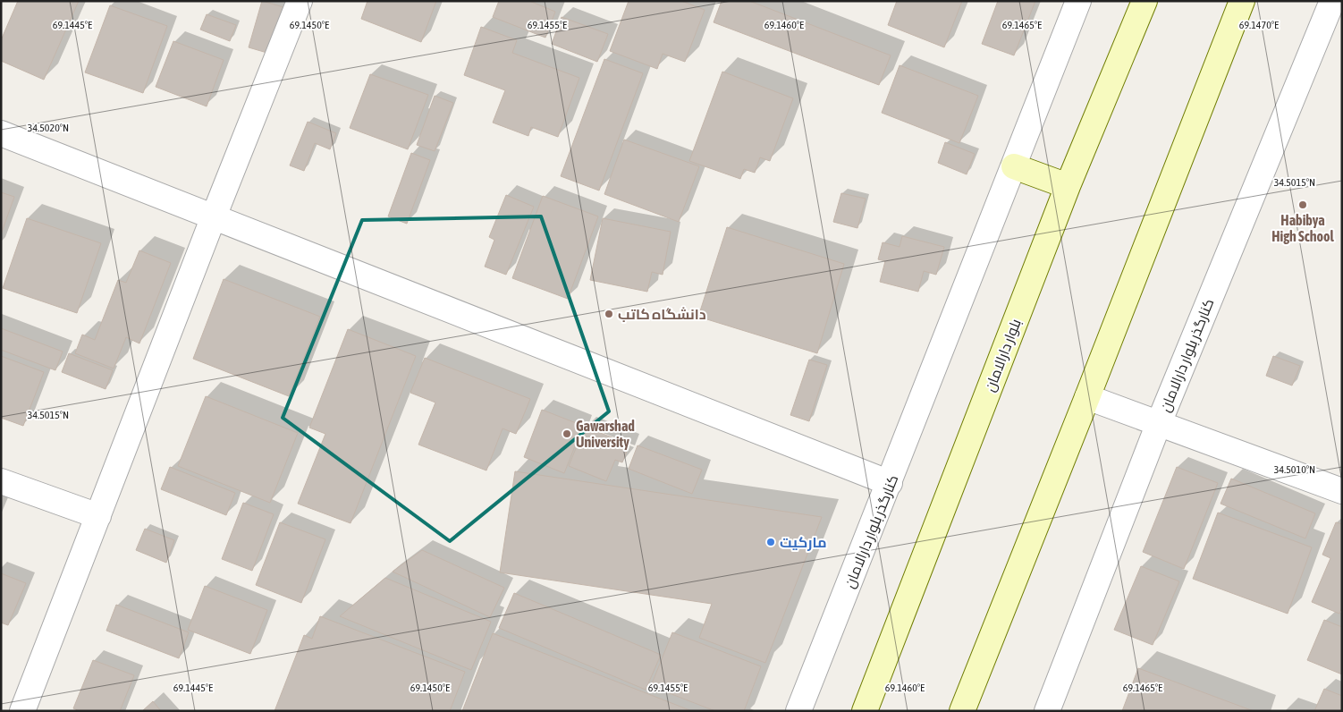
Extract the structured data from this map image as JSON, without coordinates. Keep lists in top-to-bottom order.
{
  "streets": {
    "main road": ["بلوار دارالامان"],
    "street": ["کنارگذر بلوار دارالامان"]
  },
  "places": [
    "Habibya High School",
    "دانشگاه کاتب",
    "Gawarshad University",
    "مارکیت"
  ],
  "coordinates": [
    "69.1445°E",
    "69.1450°E",
    "69.1455°E",
    "69.1460°E",
    "69.1465°E",
    "69.1470°E",
    "34.5020°N",
    "34.5015°N",
    "34.5010°N"
  ]
}
